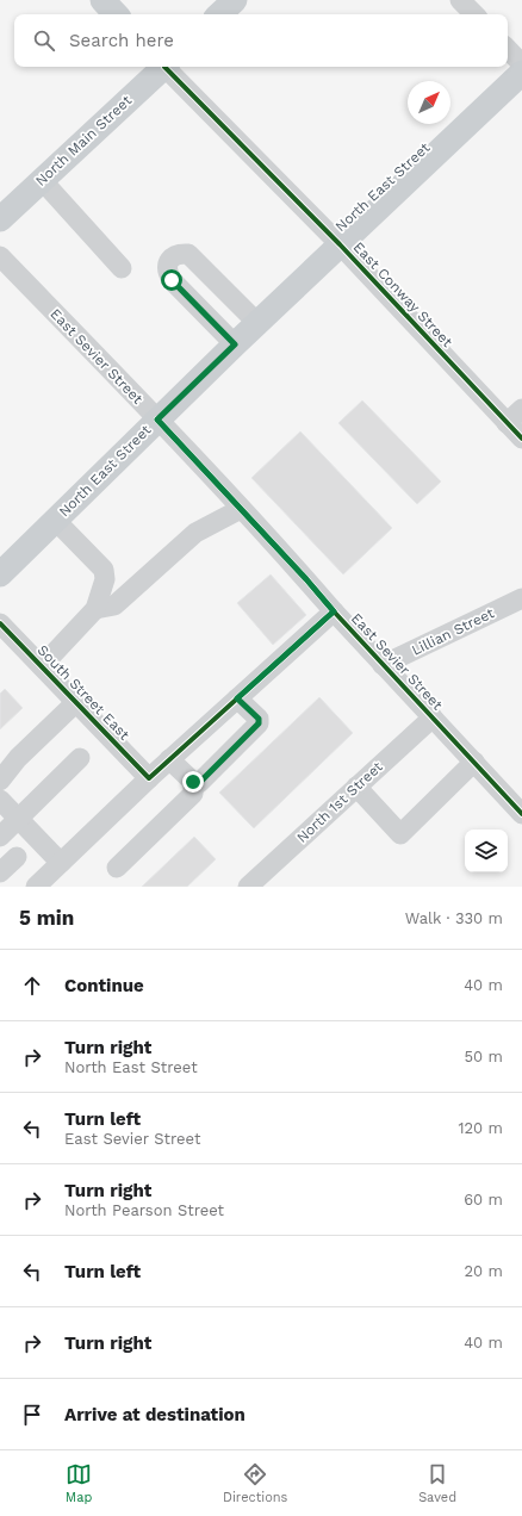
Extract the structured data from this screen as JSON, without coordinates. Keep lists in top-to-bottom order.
{
  "streets": {
    "main road": ["North Main Street", "North East Street"],
    "street": [
      "East Conway Street",
      "East Sevier Street",
      "Lillian Street",
      "South Street East",
      "North 1st Street"
    ]
  },
  "crossings": [
    ["North East Street", "East Conway Street"],
    ["North East Street", "East Sevier Street"],
    ["East Sevier Street", "Lillian Street"],
    ["East Sevier Street", "North 1st Street"]
  ],
  "north": "top right",
  "page": {
    "search": "Search here",
    "heading": ["5 min", "Walk · 330 m"],
    "list": [
      ["Continue", "40 m"],
      ["Turn right", "North East Street", "50 m"],
      ["Turn left", "East Sevier Street", "120 m"],
      ["Turn right", "North Pearson Street", "60 m"],
      ["Turn left", "20 m"],
      ["Turn right", "40 m"],
      "Arrive at destination"
    ],
    "nav": ["Map", "Directions", "Saved"]
  }
}
